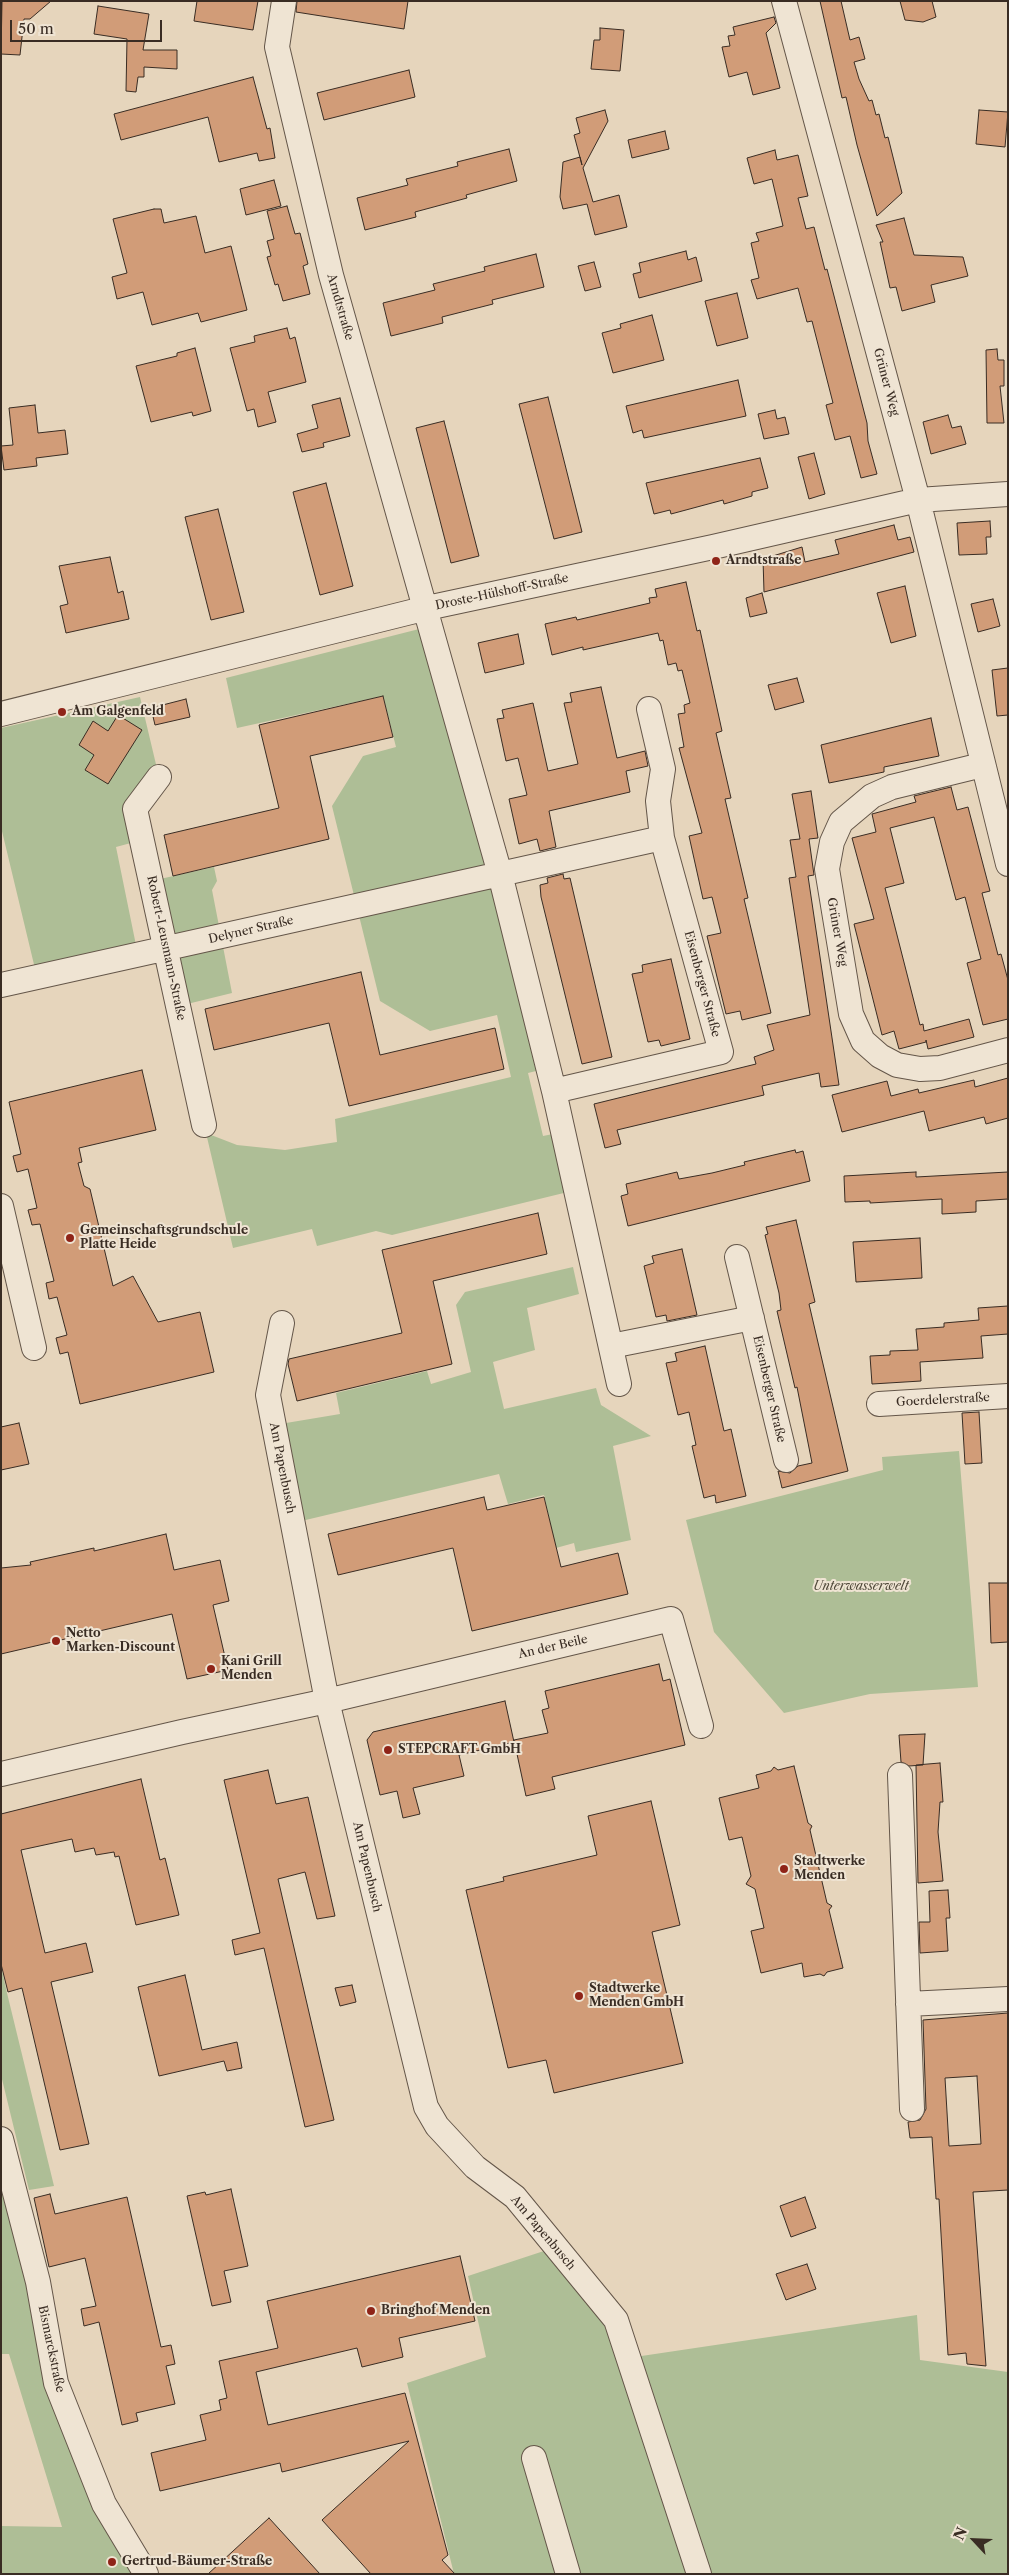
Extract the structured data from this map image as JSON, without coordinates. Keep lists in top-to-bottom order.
{
  "streets": {
    "street": [
      "Arndtstraße",
      "Grüner Weg",
      "Droste-Hülshoff-Straße",
      "Delyner Straße",
      "Robert-Leusmann-Straße",
      "Eisenberger Straße",
      "Goerdelerstraße",
      "Am Papenbusch",
      "An der Beile",
      "Bismarckstraße"
    ]
  },
  "crossings": [
    ["Arndtstraße", "Droste-Hülshoff-Straße"],
    ["Grüner Weg", "Droste-Hülshoff-Straße"],
    ["Delyner Straße", "Robert-Leusmann-Straße"],
    ["Am Papenbusch", "An der Beile"]
  ],
  "parks": ["Unterwasserwelt"],
  "places": [
    "Arndtstraße",
    "Am Galgenfeld",
    "Gemeinschaftsgrundschule Platte Heide",
    "Netto Marken-Discount",
    "Kani Grill Menden",
    "STEPCRAFT GmbH",
    "Stadtwerke Menden",
    "Stadtwerke Menden GmbH",
    "Bringhof Menden",
    "Gertrud-Bäumer-Straße"
  ],
  "scale_bar": "50 m",
  "north": "top left"
}
